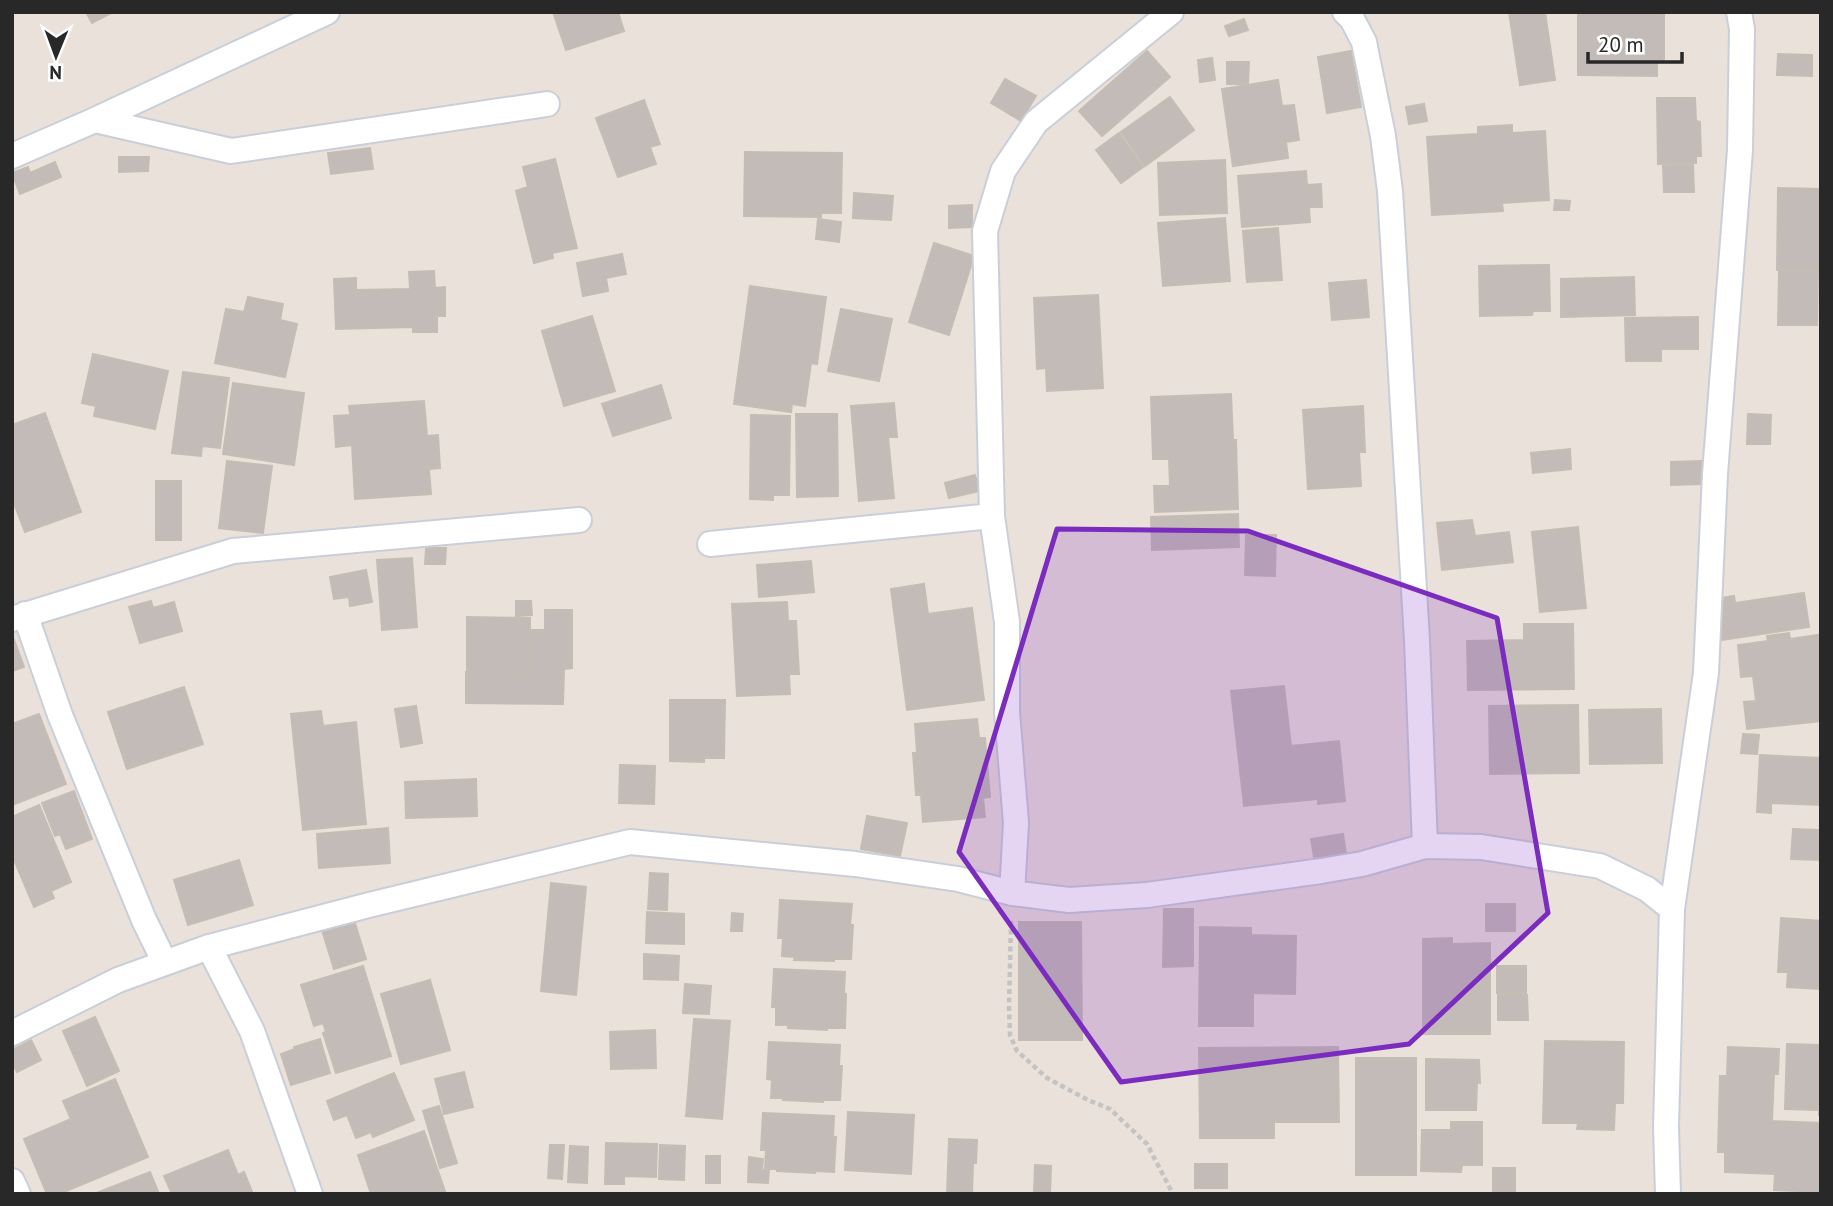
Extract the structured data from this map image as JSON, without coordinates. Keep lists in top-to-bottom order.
{
  "scale_bar": "20 m",
  "north": "bottom"
}
